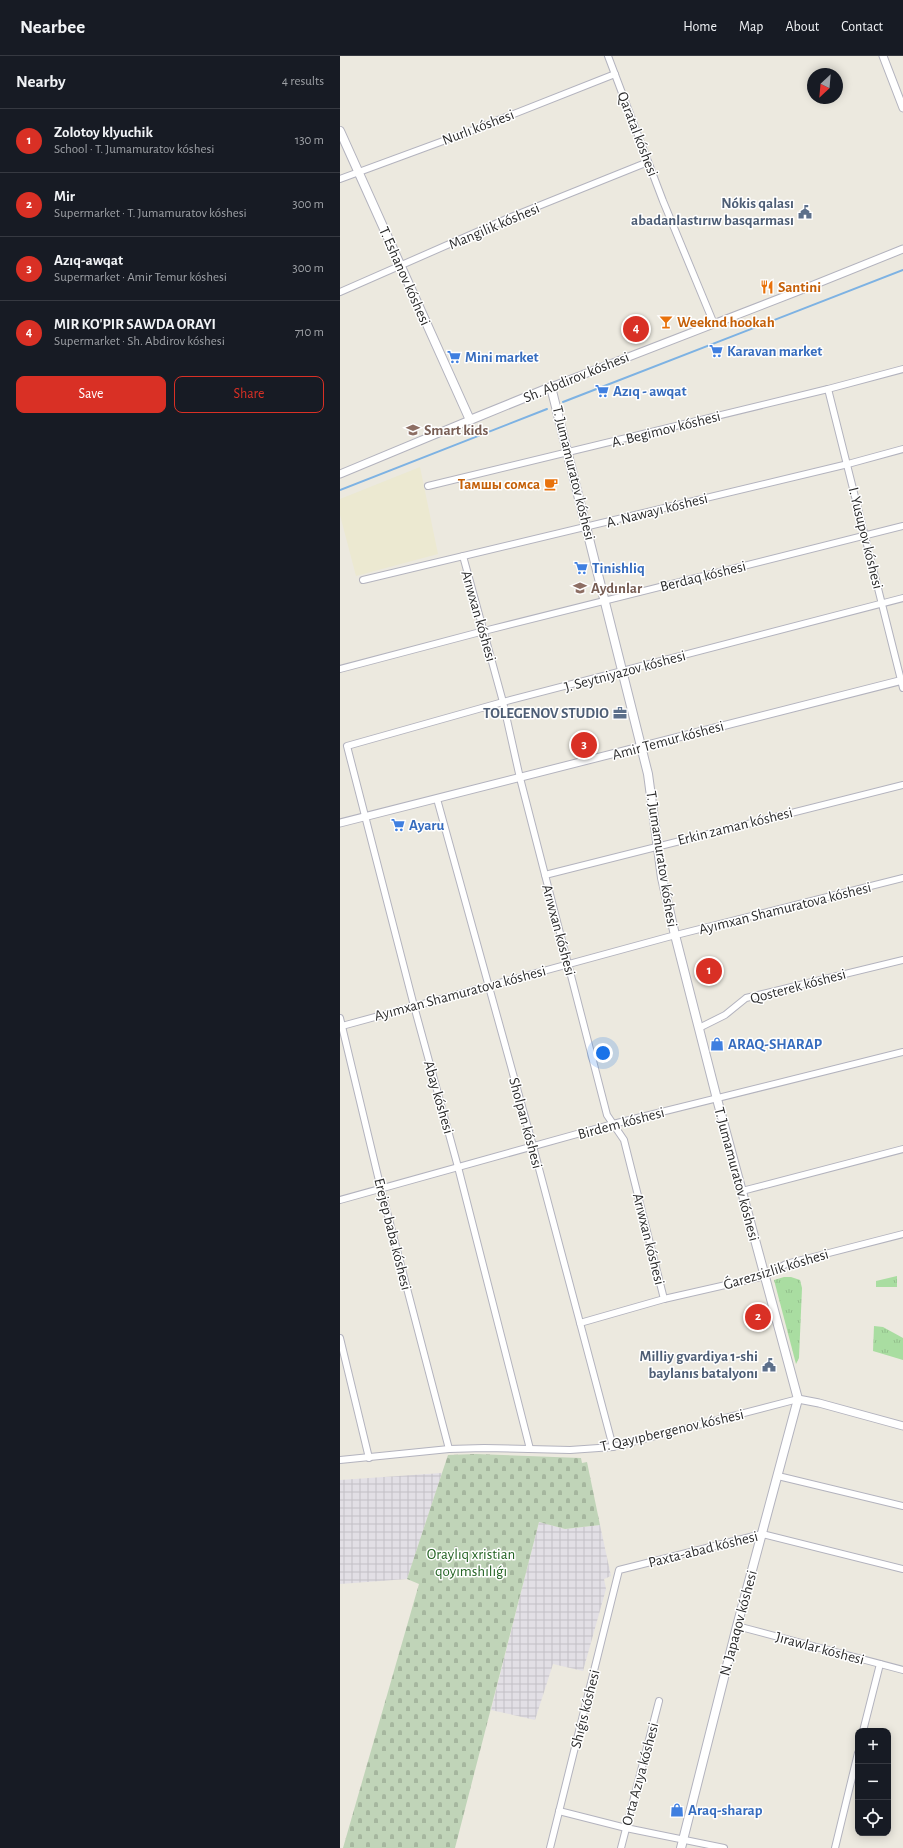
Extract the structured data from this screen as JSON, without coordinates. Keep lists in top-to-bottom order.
{
  "streets": {
    "main road": [
      "T. Eshanov kóshesi",
      "Sh. Abdirov kóshesi",
      "T. Jumamuratov kóshesi",
      "N. Japaqov kóshesi"
    ],
    "street": [
      "Nurlı kóshesi",
      "Qaratal kóshesi",
      "Mangilik kóshesi",
      "A. Begimov kóshesi",
      "A. Nawayı kóshesi",
      "I. Yusupov kóshesi",
      "Berdaq kóshesi",
      "Arıwxan kóshesi",
      "J. Seytniyazov kóshesi",
      "Amir Temur kóshesi",
      "Erkin zaman kóshesi",
      "Ayımxan Shamuratova kóshesi",
      "Qosterek kóshesi",
      "Abay kóshesi",
      "Sholpan kóshesi",
      "Birdem kóshesi",
      "Erejep baba kóshesi",
      "Ǵarezsizlik kóshesi",
      "T. Qayıpbergenov kóshesi",
      "Paxta-abad kóshesi",
      "Jırawlar kóshesi",
      "Shıǵıs kóshesi",
      "Orta Azıya kóshesi"
    ]
  },
  "crossings": [
    ["Nurlı kóshesi", "Qaratal kóshesi"],
    ["Nurlı kóshesi", "T. Eshanov kóshesi"],
    ["Qaratal kóshesi", "Mangilik kóshesi"],
    ["Qaratal kóshesi", "Sh. Abdirov kóshesi"],
    ["Mangilik kóshesi", "T. Eshanov kóshesi"],
    ["T. Eshanov kóshesi", "Sh. Abdirov kóshesi"],
    ["Sh. Abdirov kóshesi", "T. Jumamuratov kóshesi"],
    ["A. Begimov kóshesi", "T. Jumamuratov kóshesi"],
    ["A. Begimov kóshesi", "I. Yusupov kóshesi"],
    ["T. Jumamuratov kóshesi", "A. Nawayı kóshesi"],
    ["T. Jumamuratov kóshesi", "Berdaq kóshesi"],
    ["T. Jumamuratov kóshesi", "J. Seytniyazov kóshesi"],
    ["T. Jumamuratov kóshesi", "Amir Temur kóshesi"],
    ["T. Jumamuratov kóshesi", "Erkin zaman kóshesi"],
    ["T. Jumamuratov kóshesi", "Ayımxan Shamuratova kóshesi"],
    ["T. Jumamuratov kóshesi", "Qosterek kóshesi"],
    ["T. Jumamuratov kóshesi", "Birdem kóshesi"],
    ["T. Jumamuratov kóshesi", "Ǵarezsizlik kóshesi"],
    ["T. Jumamuratov kóshesi", "T. Qayıpbergenov kóshesi"],
    ["T. Jumamuratov kóshesi", "N. Japaqov kóshesi"],
    ["A. Nawayı kóshesi", "I. Yusupov kóshesi"],
    ["A. Nawayı kóshesi", "Arıwxan kóshesi"],
    ["I. Yusupov kóshesi", "Berdaq kóshesi"],
    ["I. Yusupov kóshesi", "J. Seytniyazov kóshesi"],
    ["I. Yusupov kóshesi", "Amir Temur kóshesi"],
    ["Berdaq kóshesi", "Arıwxan kóshesi"],
    ["Arıwxan kóshesi", "J. Seytniyazov kóshesi"],
    ["Arıwxan kóshesi", "Amir Temur kóshesi"],
    ["Arıwxan kóshesi", "Erkin zaman kóshesi"],
    ["Arıwxan kóshesi", "Ayımxan Shamuratova kóshesi"],
    ["Arıwxan kóshesi", "Birdem kóshesi"],
    ["Arıwxan kóshesi", "Ǵarezsizlik kóshesi"],
    ["J. Seytniyazov kóshesi", "Abay kóshesi"],
    ["Amir Temur kóshesi", "Abay kóshesi"],
    ["Amir Temur kóshesi", "Sholpan kóshesi"],
    ["Ayımxan Shamuratova kóshesi", "Abay kóshesi"],
    ["Ayımxan Shamuratova kóshesi", "Sholpan kóshesi"],
    ["Ayımxan Shamuratova kóshesi", "Erejep baba kóshesi"],
    ["Abay kóshesi", "Birdem kóshesi"],
    ["Abay kóshesi", "T. Qayıpbergenov kóshesi"],
    ["Sholpan kóshesi", "Birdem kóshesi"],
    ["Sholpan kóshesi", "Ǵarezsizlik kóshesi"],
    ["Sholpan kóshesi", "T. Qayıpbergenov kóshesi"],
    ["Birdem kóshesi", "Erejep baba kóshesi"],
    ["Erejep baba kóshesi", "T. Qayıpbergenov kóshesi"],
    ["T. Qayıpbergenov kóshesi", "N. Japaqov kóshesi"],
    ["Paxta-abad kóshesi", "N. Japaqov kóshesi"],
    ["Paxta-abad kóshesi", "Shıǵıs kóshesi"],
    ["N. Japaqov kóshesi", "Jırawlar kóshesi"]
  ],
  "parks": ["Oraylıq xristian qoyımshılıǵı"],
  "places": {
    "public building": ["Nókis qalası abadanlastırıw basqarması", "Milliy gvardiya 1-shi baylanıs batalyonı"],
    "restaurant": ["Santini"],
    "bar": ["Weeknd hookah"],
    "supermarket": [
      "Karavan market",
      "Mini market",
      "Azıq - awqat",
      "Tinishliq",
      "Ayaru"
    ],
    "school or university": ["Smart kids", "Aydınlar"],
    "cafe": ["Тамшы сомса"],
    "office": ["TOLEGENOV STUDIO"],
    "shop": ["ARAQ-SHARAP", "Araq-sharap"]
  },
  "north": "bottom left",
  "page": {
    "header": "Nearbee",
    "nav": [
      "Home",
      "Map",
      "About",
      "Contact"
    ],
    "heading": ["Nearby", "4 results"],
    "list": [
      {
        "mark": "1",
        "name": "Zolotoy klyuchik",
        "note": "School · T. Jumamuratov kóshesi",
        "value": "130 m"
      },
      {
        "mark": "2",
        "name": "Mir",
        "note": "Supermarket · T. Jumamuratov kóshesi",
        "value": "300 m"
      },
      {
        "mark": "3",
        "name": "Azıq-awqat",
        "note": "Supermarket · Amir Temur kóshesi",
        "value": "300 m"
      },
      {
        "mark": "4",
        "name": "MIR KO'PIR SAWDA ORAYI",
        "note": "Supermarket · Sh. Abdirov kóshesi",
        "value": "710 m"
      }
    ],
    "pins": [
      "4",
      "3",
      "1",
      "2"
    ],
    "buttons": ["Save", "Share"],
    "map_buttons": ["+", "−"]
  }
}
